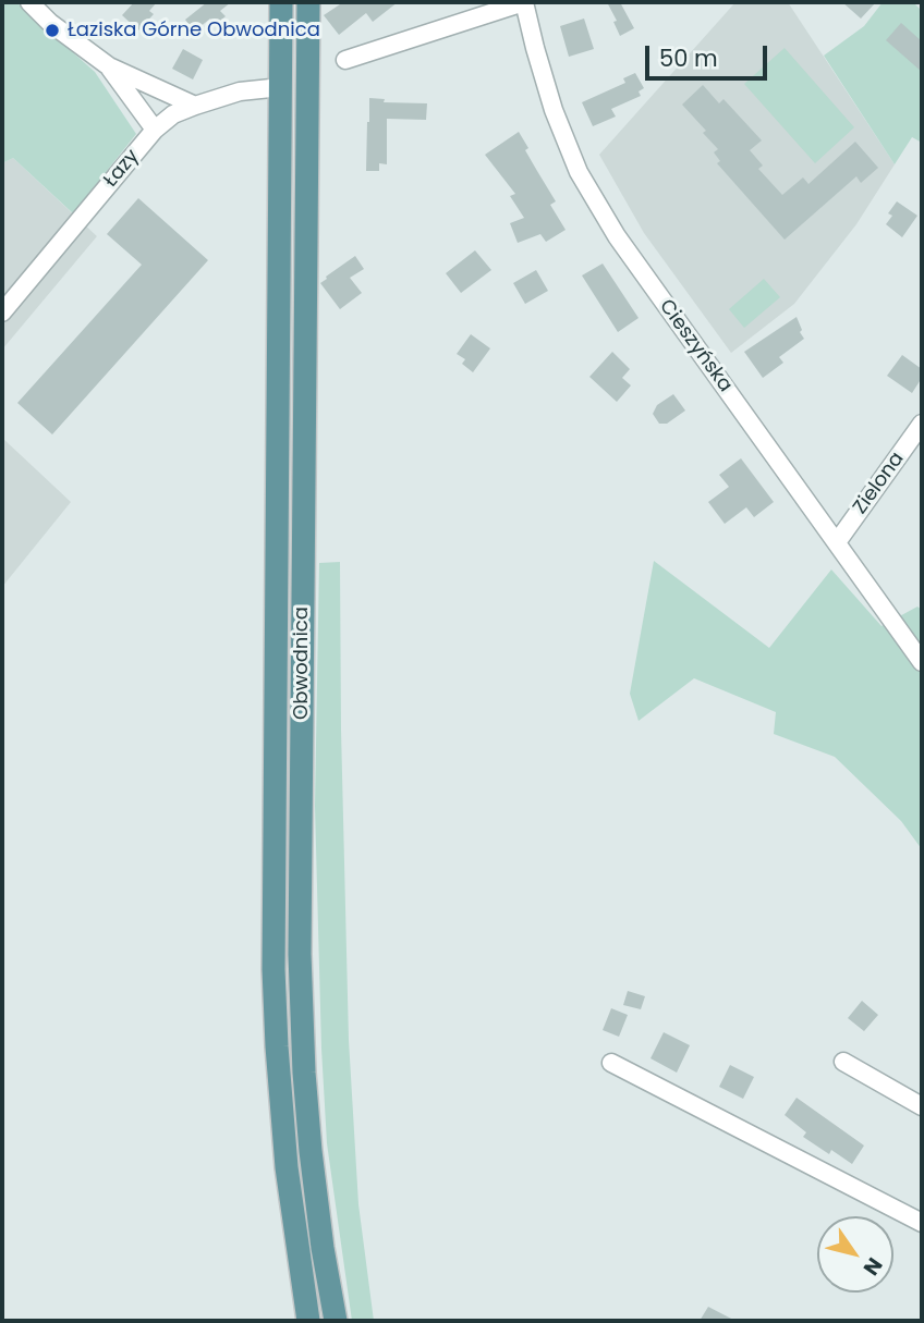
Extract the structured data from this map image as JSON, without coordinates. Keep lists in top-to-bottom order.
{
  "streets": {
    "main road": ["Obwodnica"],
    "street": ["Łazy", "Cieszyńska", "Zielona"]
  },
  "crossings": [
    ["Łazy", "Obwodnica"],
    ["Cieszyńska", "Zielona"]
  ],
  "places": ["Łaziska Górne Obwodnica"],
  "scale_bar": "50 m",
  "north": "bottom right"
}
